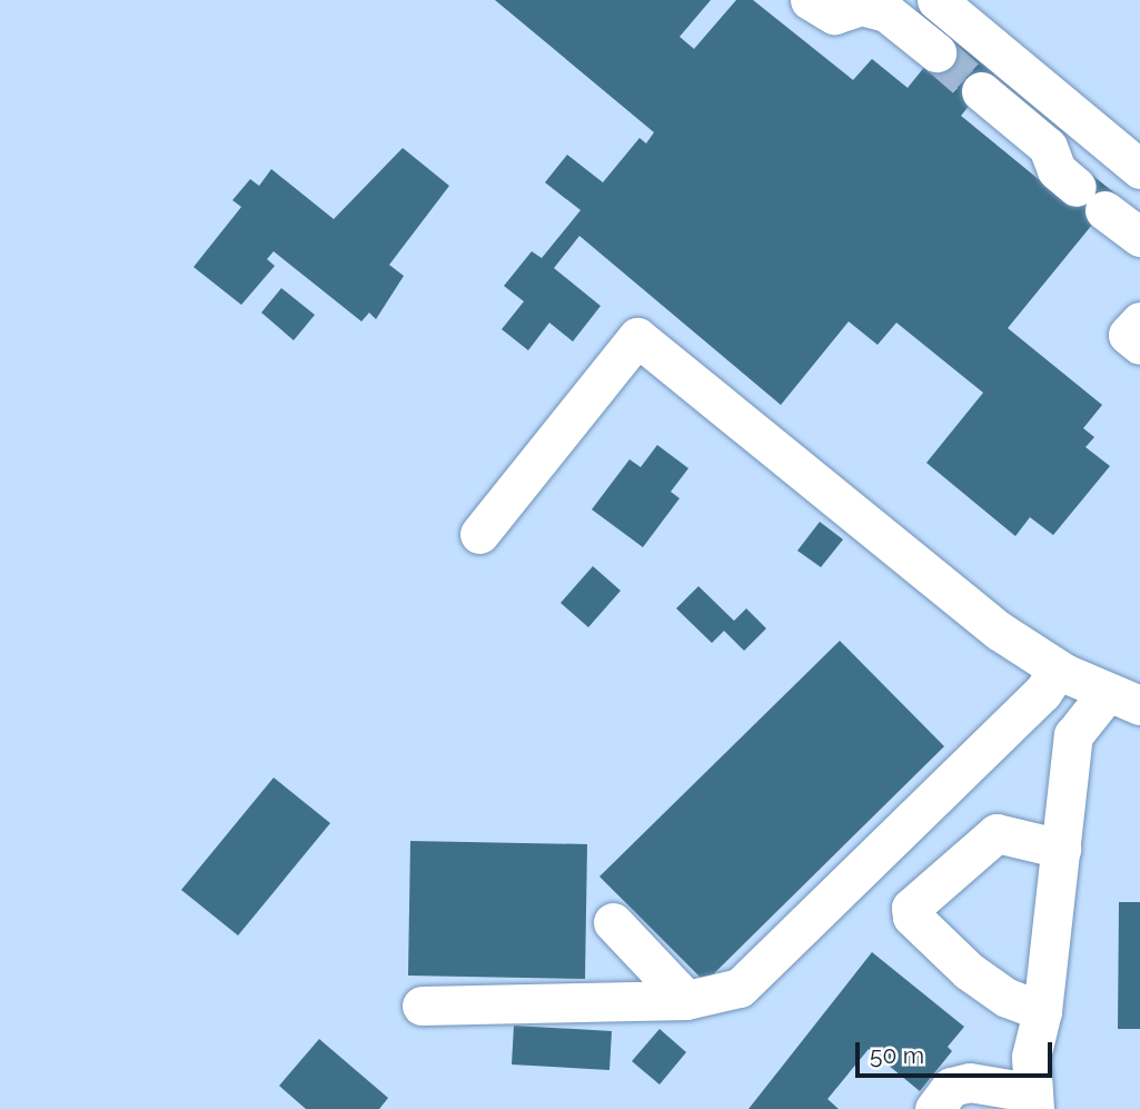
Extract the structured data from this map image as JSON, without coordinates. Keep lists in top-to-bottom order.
{
  "scale_bar": "50 m"
}
